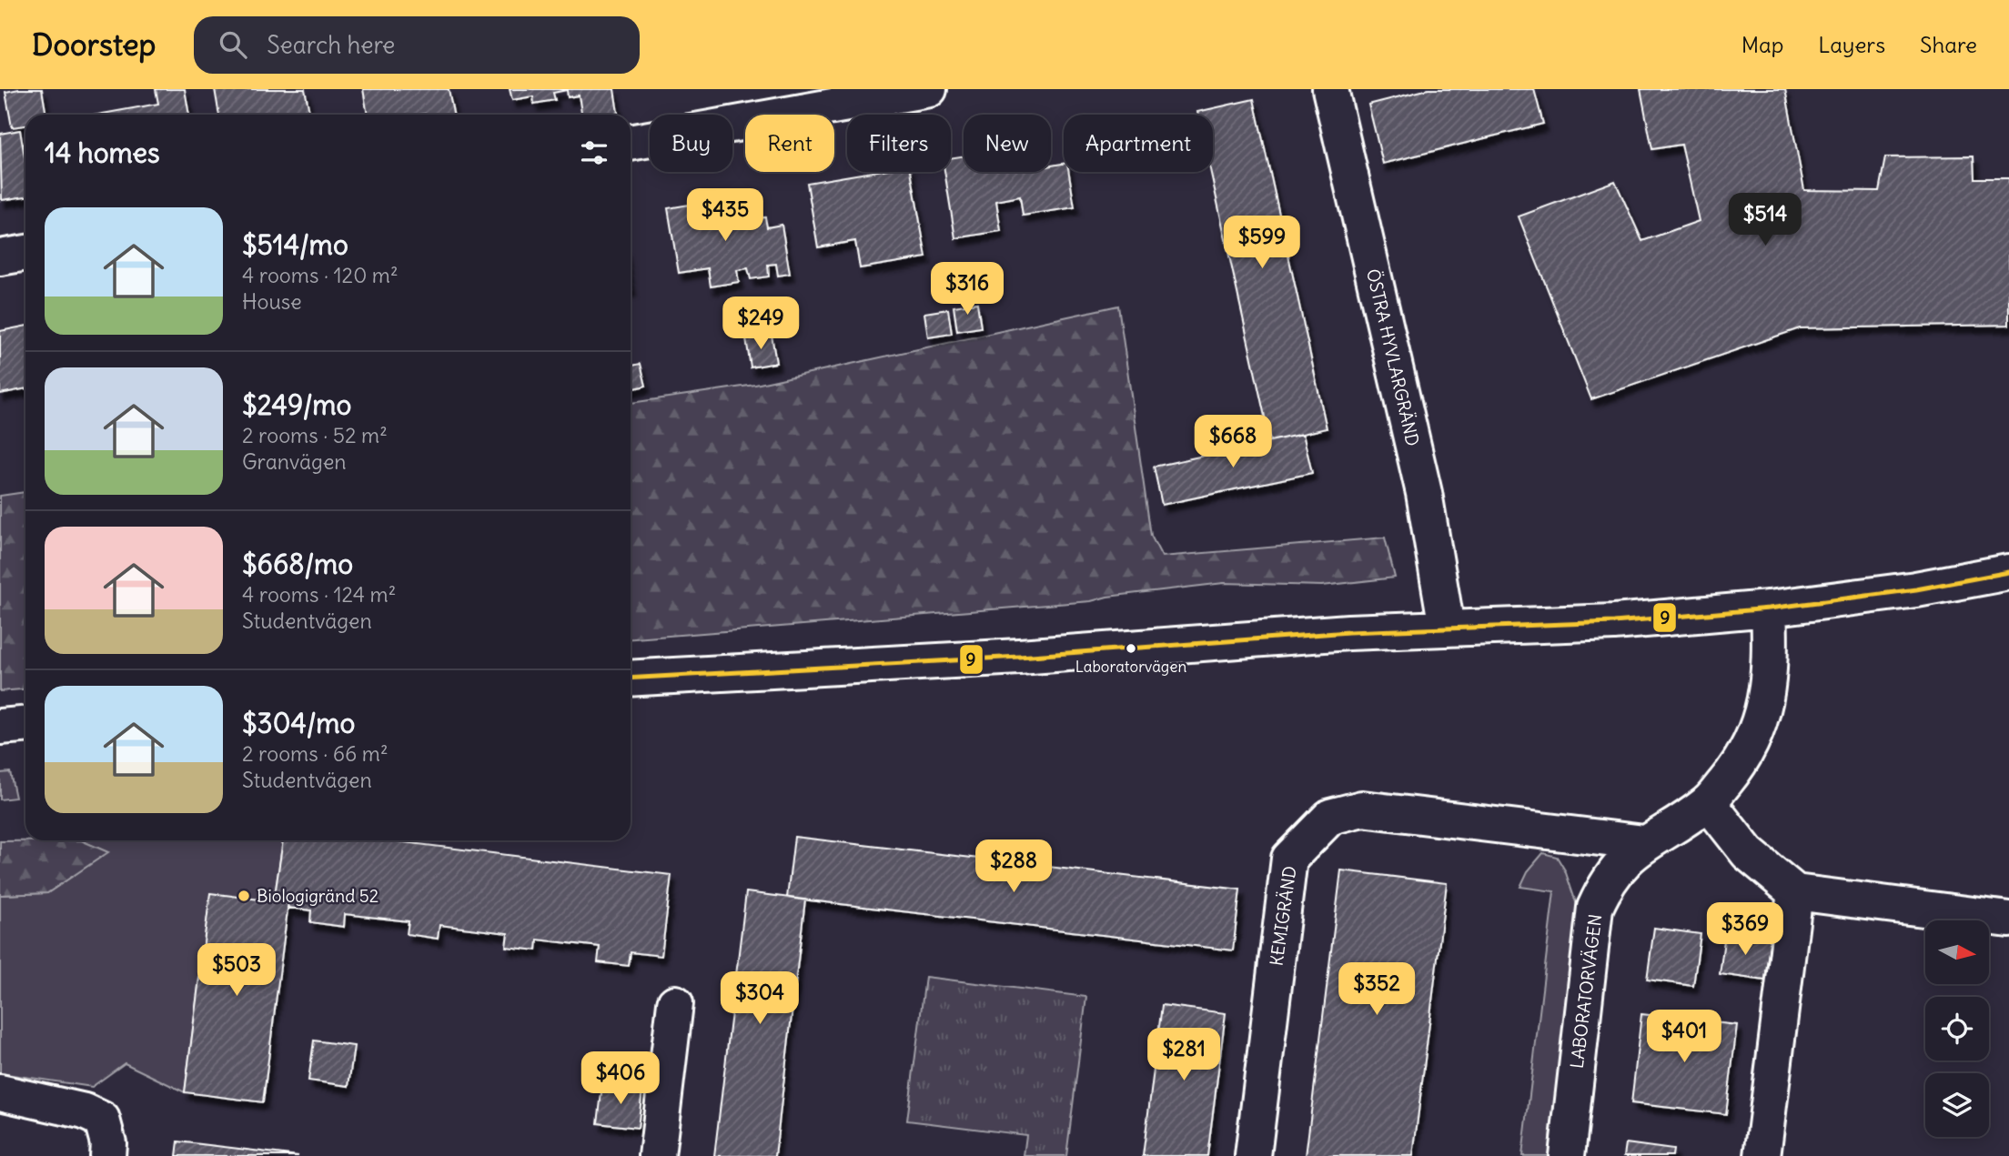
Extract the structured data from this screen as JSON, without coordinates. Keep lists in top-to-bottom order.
{
  "streets": {
    "street": ["ÖSTRA HYVLARGRÄND", "KEMIGRÄND", "LABORATORVÄGEN"]
  },
  "crossings": [
    ["KEMIGRÄND", "LABORATORVÄGEN"]
  ],
  "places": ["Laboratorvägen", "Biologigränd 52"],
  "lines": ["transit line 9"],
  "north": "right",
  "page": {
    "header": "Doorstep",
    "search": "Search here",
    "nav": ["Map", "Layers", "Share"],
    "chip": [
      "Buy",
      "Rent",
      "Filters",
      "New",
      "Apartment"
    ],
    "heading": "14 homes",
    "price": [
      "$435",
      "$514",
      "$599",
      "$316",
      "$249",
      "$668",
      "$288",
      "$369",
      "$503",
      "$352",
      "$304",
      "$401",
      "$281",
      "$406"
    ],
    "list": [
      {
        "name": "$514/mo",
        "note": "4 rooms · 120 m² · House"
      },
      {
        "name": "$249/mo",
        "note": "2 rooms · 52 m² · Granvägen"
      },
      {
        "name": "$668/mo",
        "note": "4 rooms · 124 m² · Studentvägen"
      },
      {
        "name": "$304/mo",
        "note": "2 rooms · 66 m² · Studentvägen"
      }
    ]
  }
}
